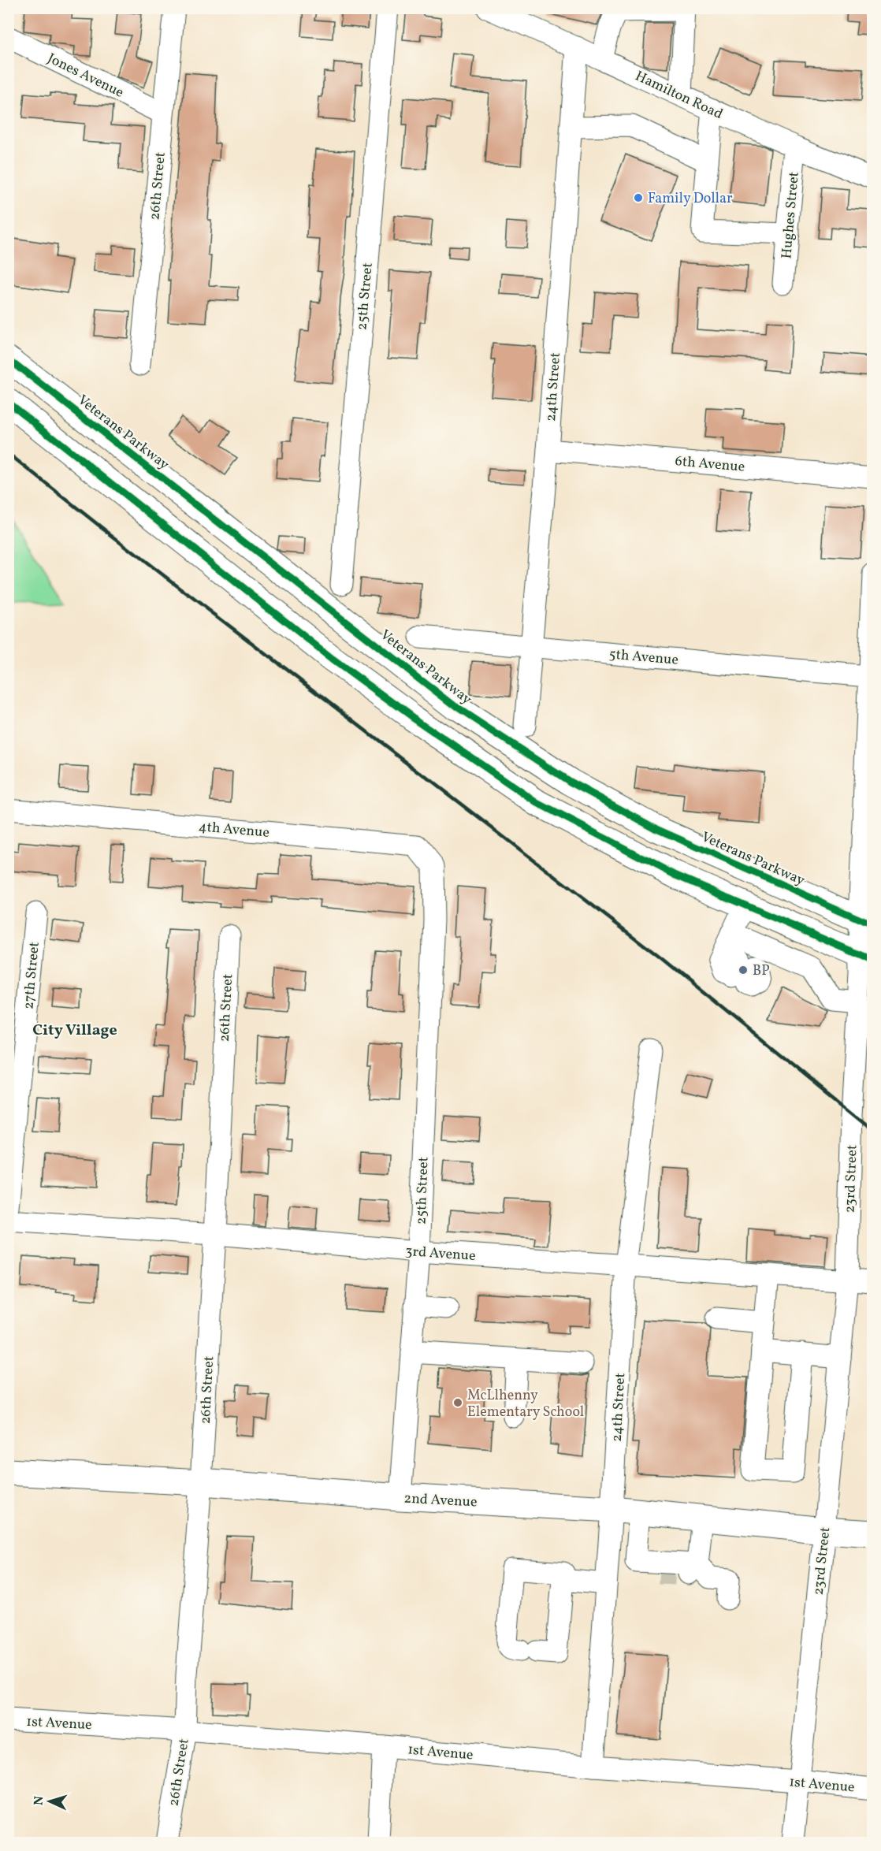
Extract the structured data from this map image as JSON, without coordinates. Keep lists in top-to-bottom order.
{
  "streets": {
    "main road": ["Veterans Parkway", "2nd Avenue"],
    "street": [
      "Jones Avenue",
      "Hamilton Road",
      "26th Street",
      "Hughes Street",
      "25th Street",
      "24th Street",
      "6th Avenue",
      "5th Avenue",
      "4th Avenue",
      "27th Street",
      "23rd Street",
      "3rd Avenue",
      "1st Avenue"
    ]
  },
  "crossings": [
    ["Jones Avenue", "26th Street"],
    ["Hamilton Road", "Hughes Street"],
    ["Hamilton Road", "24th Street"],
    ["26th Street", "3rd Avenue"],
    ["26th Street", "2nd Avenue"],
    ["26th Street", "1st Avenue"],
    ["25th Street", "4th Avenue"],
    ["25th Street", "3rd Avenue"],
    ["25th Street", "2nd Avenue"],
    ["24th Street", "6th Avenue"],
    ["24th Street", "5th Avenue"],
    ["24th Street", "3rd Avenue"],
    ["24th Street", "2nd Avenue"],
    ["24th Street", "1st Avenue"],
    ["Veterans Parkway", "23rd Street"],
    ["5th Avenue", "23rd Street"],
    ["23rd Street", "3rd Avenue"],
    ["23rd Street", "2nd Avenue"],
    ["23rd Street", "1st Avenue"]
  ],
  "districts": ["City Village"],
  "places": ["Family Dollar", "BP", "McLlhenny Elementary School"],
  "north": "left"
}
